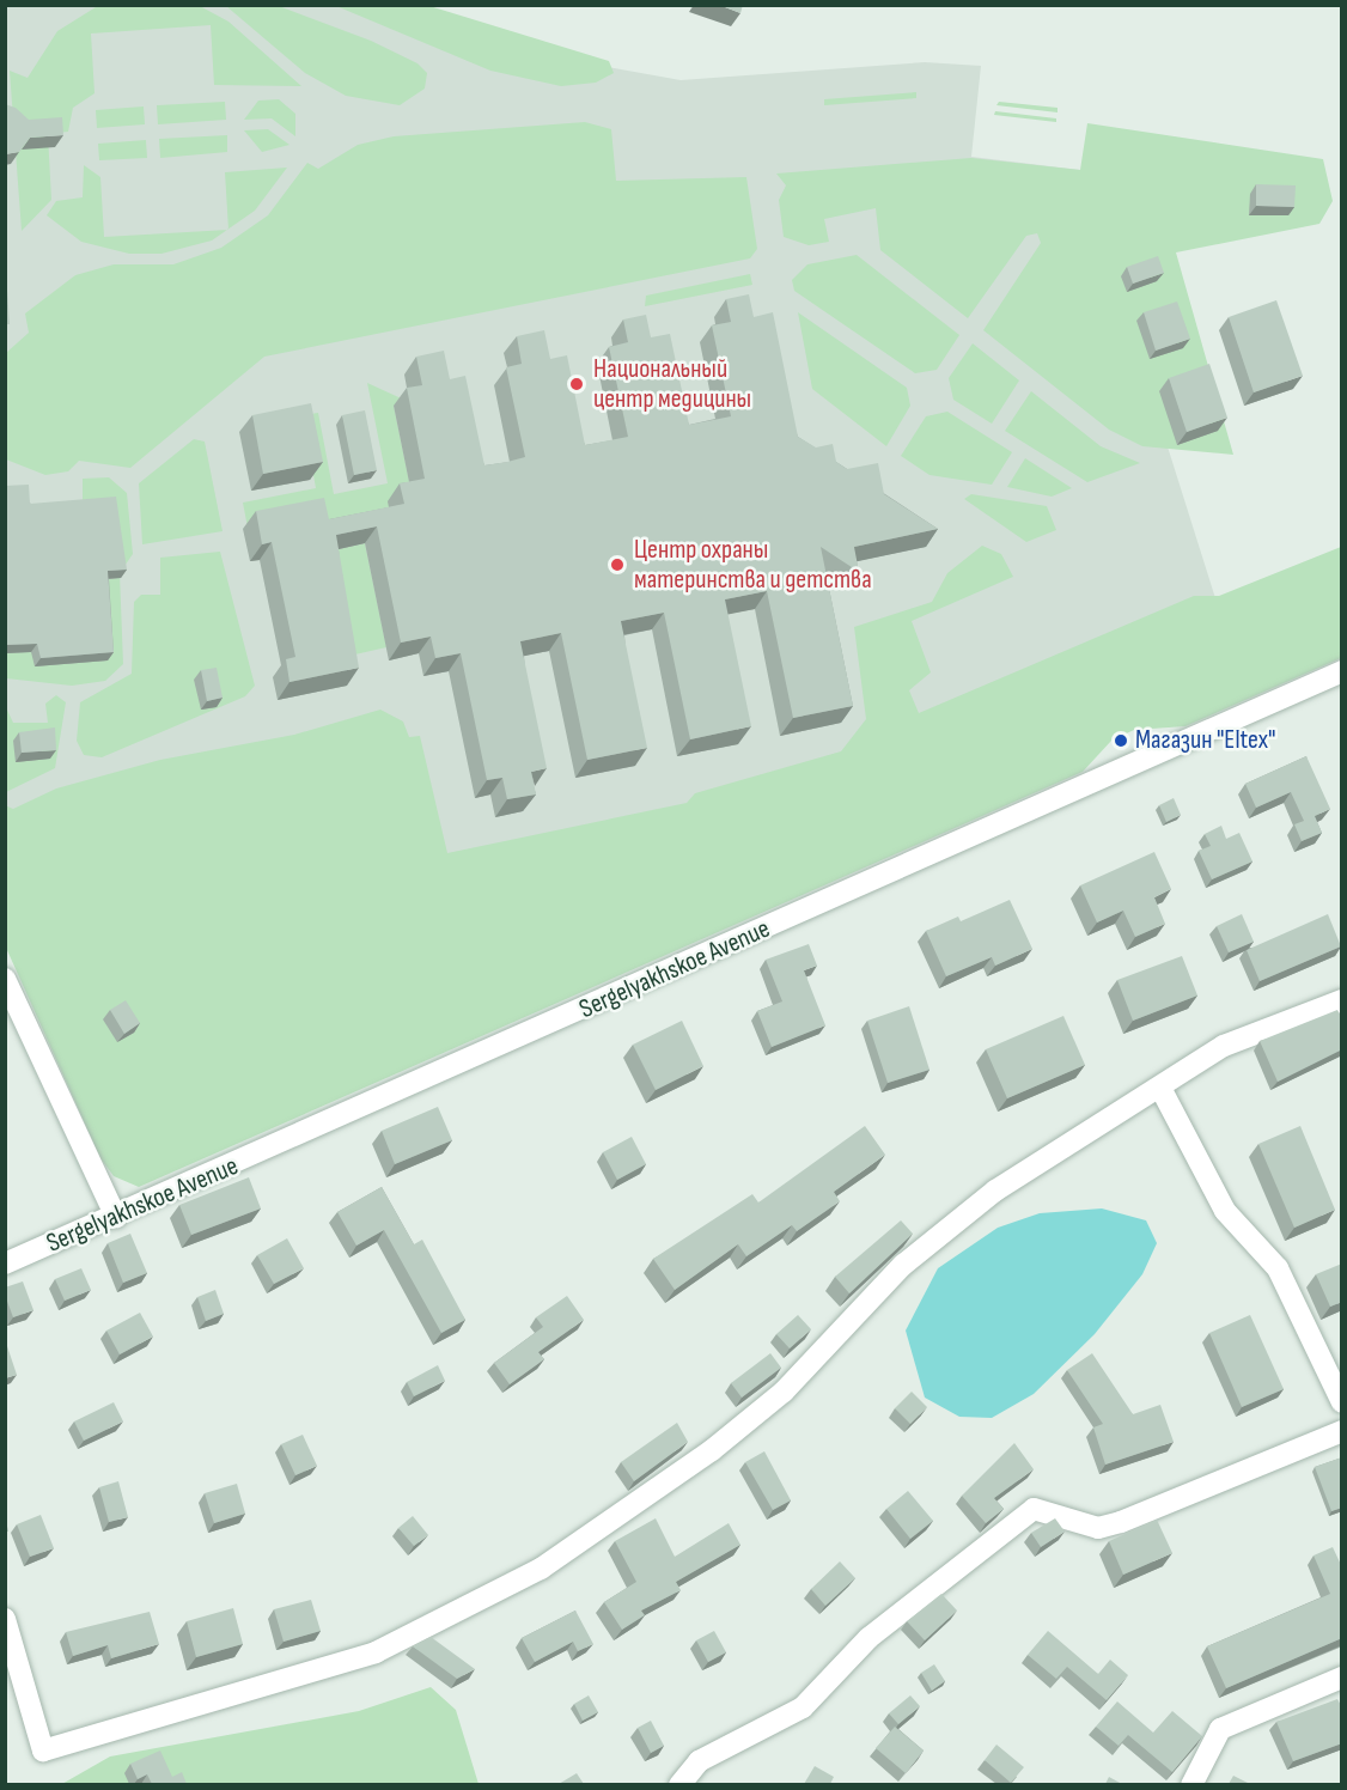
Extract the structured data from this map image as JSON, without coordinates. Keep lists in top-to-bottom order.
{
  "streets": {
    "street": ["Sergelyakhskoe Avenue"]
  },
  "places": ["Национальный центр медицины", "Центр охраны материнства и детства", "Магазин \"Eltex\""]
}
